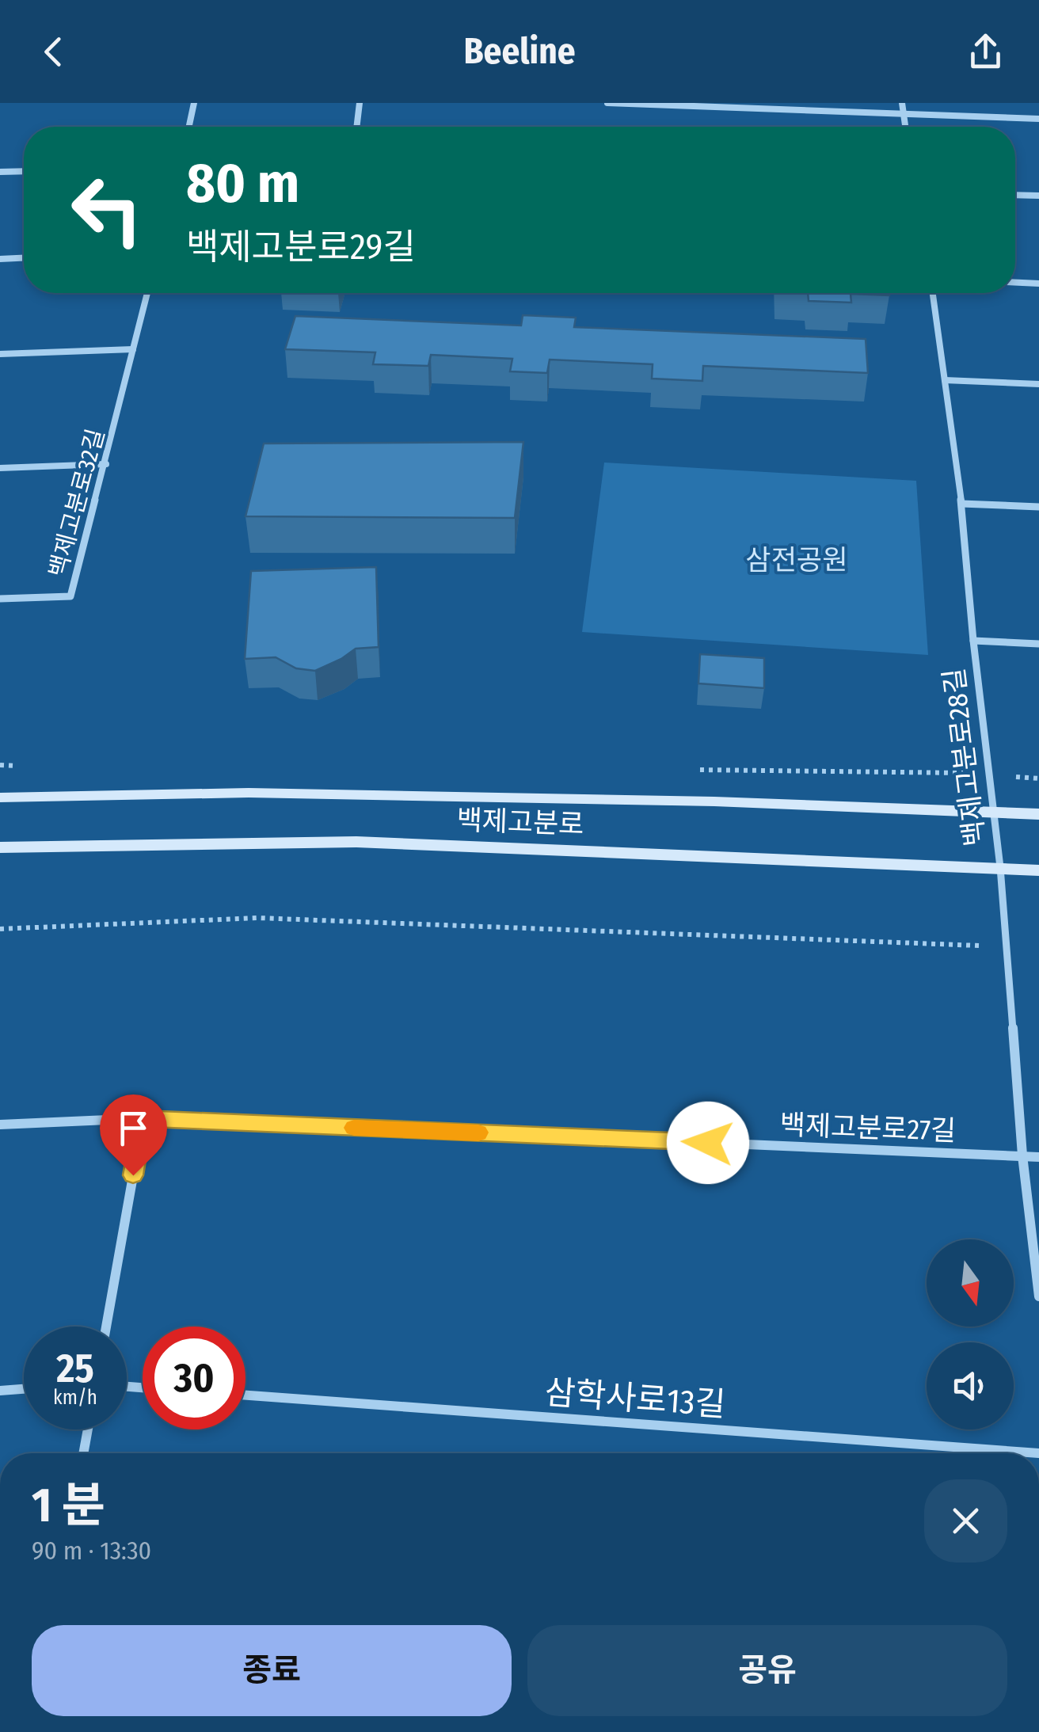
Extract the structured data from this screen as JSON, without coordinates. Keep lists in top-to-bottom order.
{
  "streets": {
    "main road": ["백제고분로"],
    "street": [
      "백제고분로32길",
      "백제고분로28길",
      "백제고분로27길",
      "삼학사로13길"
    ]
  },
  "crossings": [
    ["백제고분로28길", "백제고분로"]
  ],
  "parks": ["삼전공원"],
  "north": "bottom",
  "page": {
    "header": "Beeline",
    "turn": ["80 m", "백제고분로29길"],
    "speed": "25 km/h",
    "limit": "30",
    "heading": ["1 분", "90 m · 13:30"],
    "buttons": ["종료", "공유"]
  }
}
